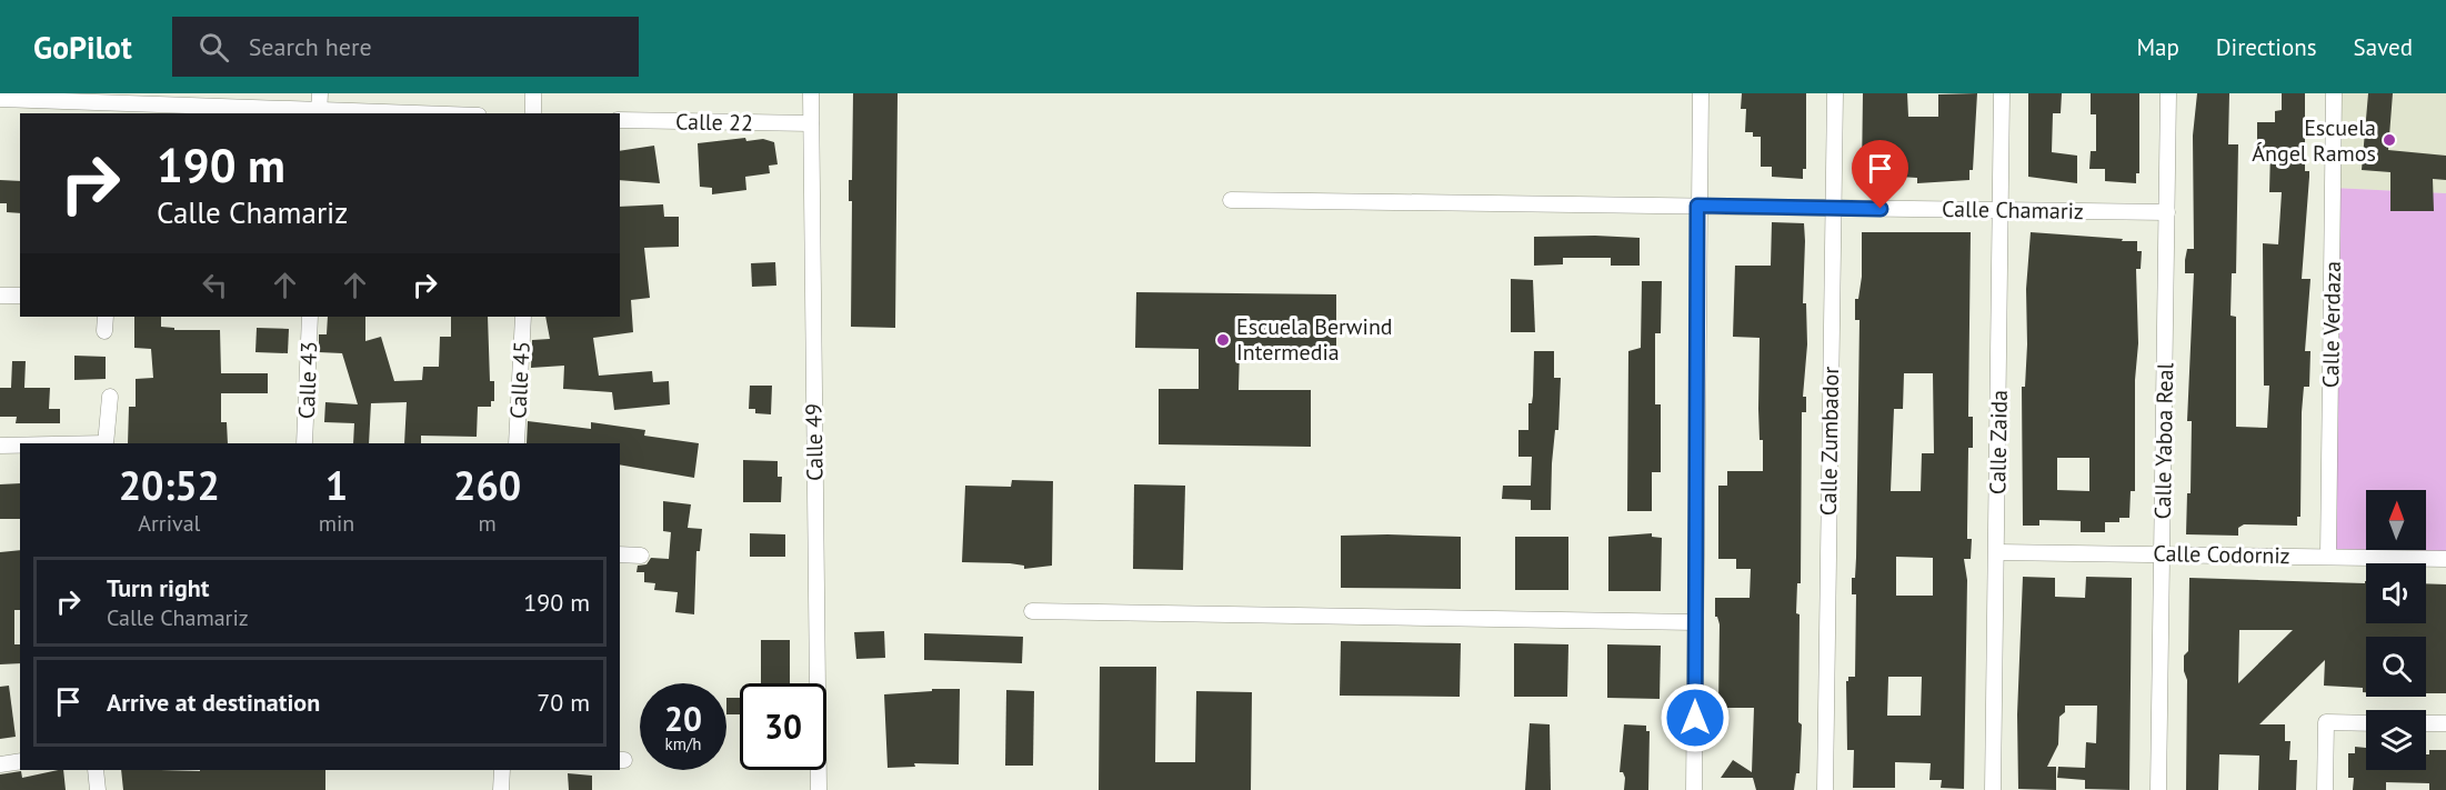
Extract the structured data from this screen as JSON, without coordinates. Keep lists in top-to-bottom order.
{
  "streets": {
    "street": [
      "Calle 22",
      "Calle Chamariz",
      "Calle Verdaza",
      "Calle 43",
      "Calle 45",
      "Calle Zumbador",
      "Calle Yaboa Real",
      "Calle 49",
      "Calle Zaida",
      "Calle Codorniz"
    ]
  },
  "crossings": [
    ["Calle 22", "Calle 49"],
    ["Calle Chamariz", "Calle Zumbador"],
    ["Calle Chamariz", "Calle Yaboa Real"],
    ["Calle Chamariz", "Calle Zaida"],
    ["Calle Verdaza", "Calle Codorniz"],
    ["Calle Yaboa Real", "Calle Codorniz"],
    ["Calle Zaida", "Calle Codorniz"]
  ],
  "places": ["Escuela Ángel Ramos", "Escuela Berwind Intermedia"],
  "north": "top",
  "page": {
    "header": "GoPilot",
    "search": "Search here",
    "nav": ["Map", "Directions", "Saved"],
    "turn": ["190 m", "Calle Chamariz"],
    "eta": [
      "20:52",
      "Arrival",
      "1",
      "min",
      "260",
      "m"
    ],
    "list": [
      {
        "name": "Turn right",
        "note": "Calle Chamariz",
        "value": "190 m"
      },
      {
        "name": "Arrive at destination",
        "value": "70 m"
      }
    ],
    "speed": "20 km/h",
    "limit": "30"
  }
}
